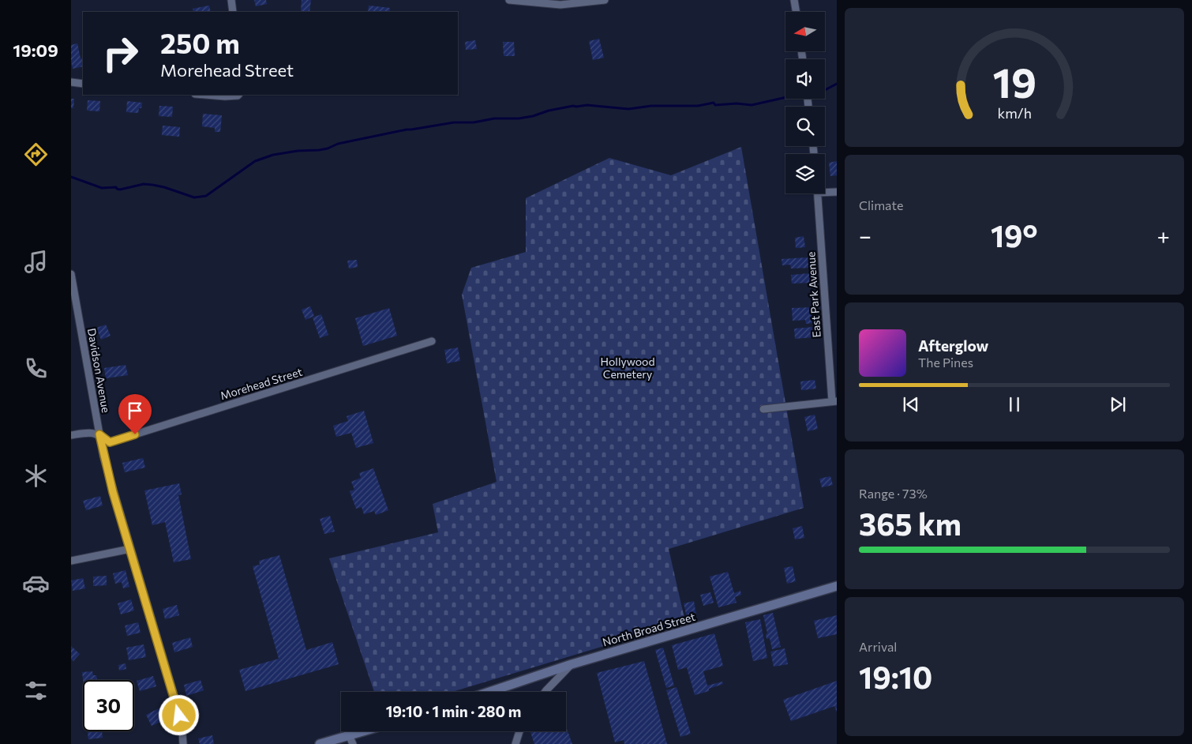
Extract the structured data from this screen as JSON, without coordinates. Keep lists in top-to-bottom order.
{
  "streets": {
    "street": [
      "East Park Avenue",
      "Davidson Avenue",
      "Morehead Street",
      "North Broad Street"
    ]
  },
  "crossings": [
    ["Davidson Avenue", "Morehead Street"]
  ],
  "parks": ["Hollywood Cemetery"],
  "north": "left",
  "page": {
    "tabs": "19:09",
    "turn": ["250 m", "Morehead Street"],
    "tile": [
      "Climate",
      ["Range · 73%", "365 km"],
      ["Arrival", "19:10"]
    ],
    "heat": ["−", "19°", "+"],
    "song": ["Afterglow", "The Pines"],
    "limit": "30",
    "trip": "19:10 · 1 min · 280 m",
    "gauge": ["19", "km/h"]
  }
}
